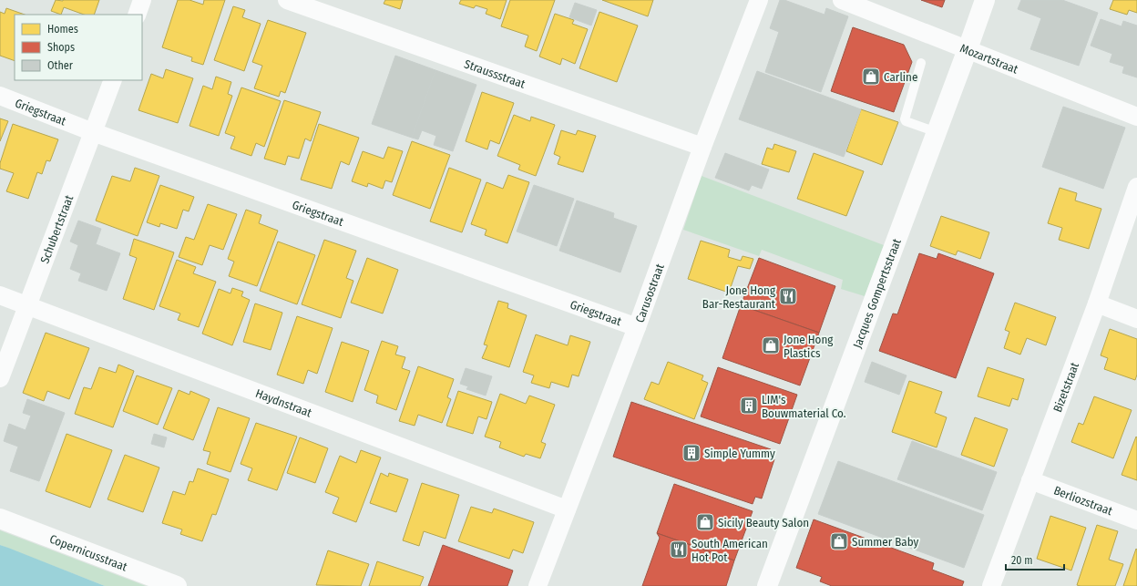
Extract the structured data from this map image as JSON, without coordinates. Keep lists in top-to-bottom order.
{
  "streets": {
    "street": [
      "Mozartstraat",
      "Straussstraat",
      "Griegstraat",
      "Schubertstraat",
      "Carusostraat",
      "Jacques Gompertsstraat",
      "Bizetstraat",
      "Haydnstraat",
      "Berliozstraat",
      "Copernicusstraat"
    ]
  },
  "crossings": [
    ["Mozartstraat", "Jacques Gompertsstraat"],
    ["Straussstraat", "Carusostraat"],
    ["Griegstraat", "Schubertstraat"],
    ["Griegstraat", "Carusostraat"],
    ["Schubertstraat", "Haydnstraat"],
    ["Carusostraat", "Haydnstraat"],
    ["Bizetstraat", "Berliozstraat"]
  ],
  "places": {
    "shop": [
      "Carline",
      "Jone Hong Plastics",
      "Sicily Beauty Salon",
      "Summer Baby"
    ],
    "restaurant": ["Jone Hong Bar-Restaurant", "South American Hot Pot"],
    "building": ["LIM's Bouwmaterial Co.", "Simple Yummy"]
  },
  "legend": ["Homes", "Shops", "Other"],
  "scale_bar": "20 m"
}
